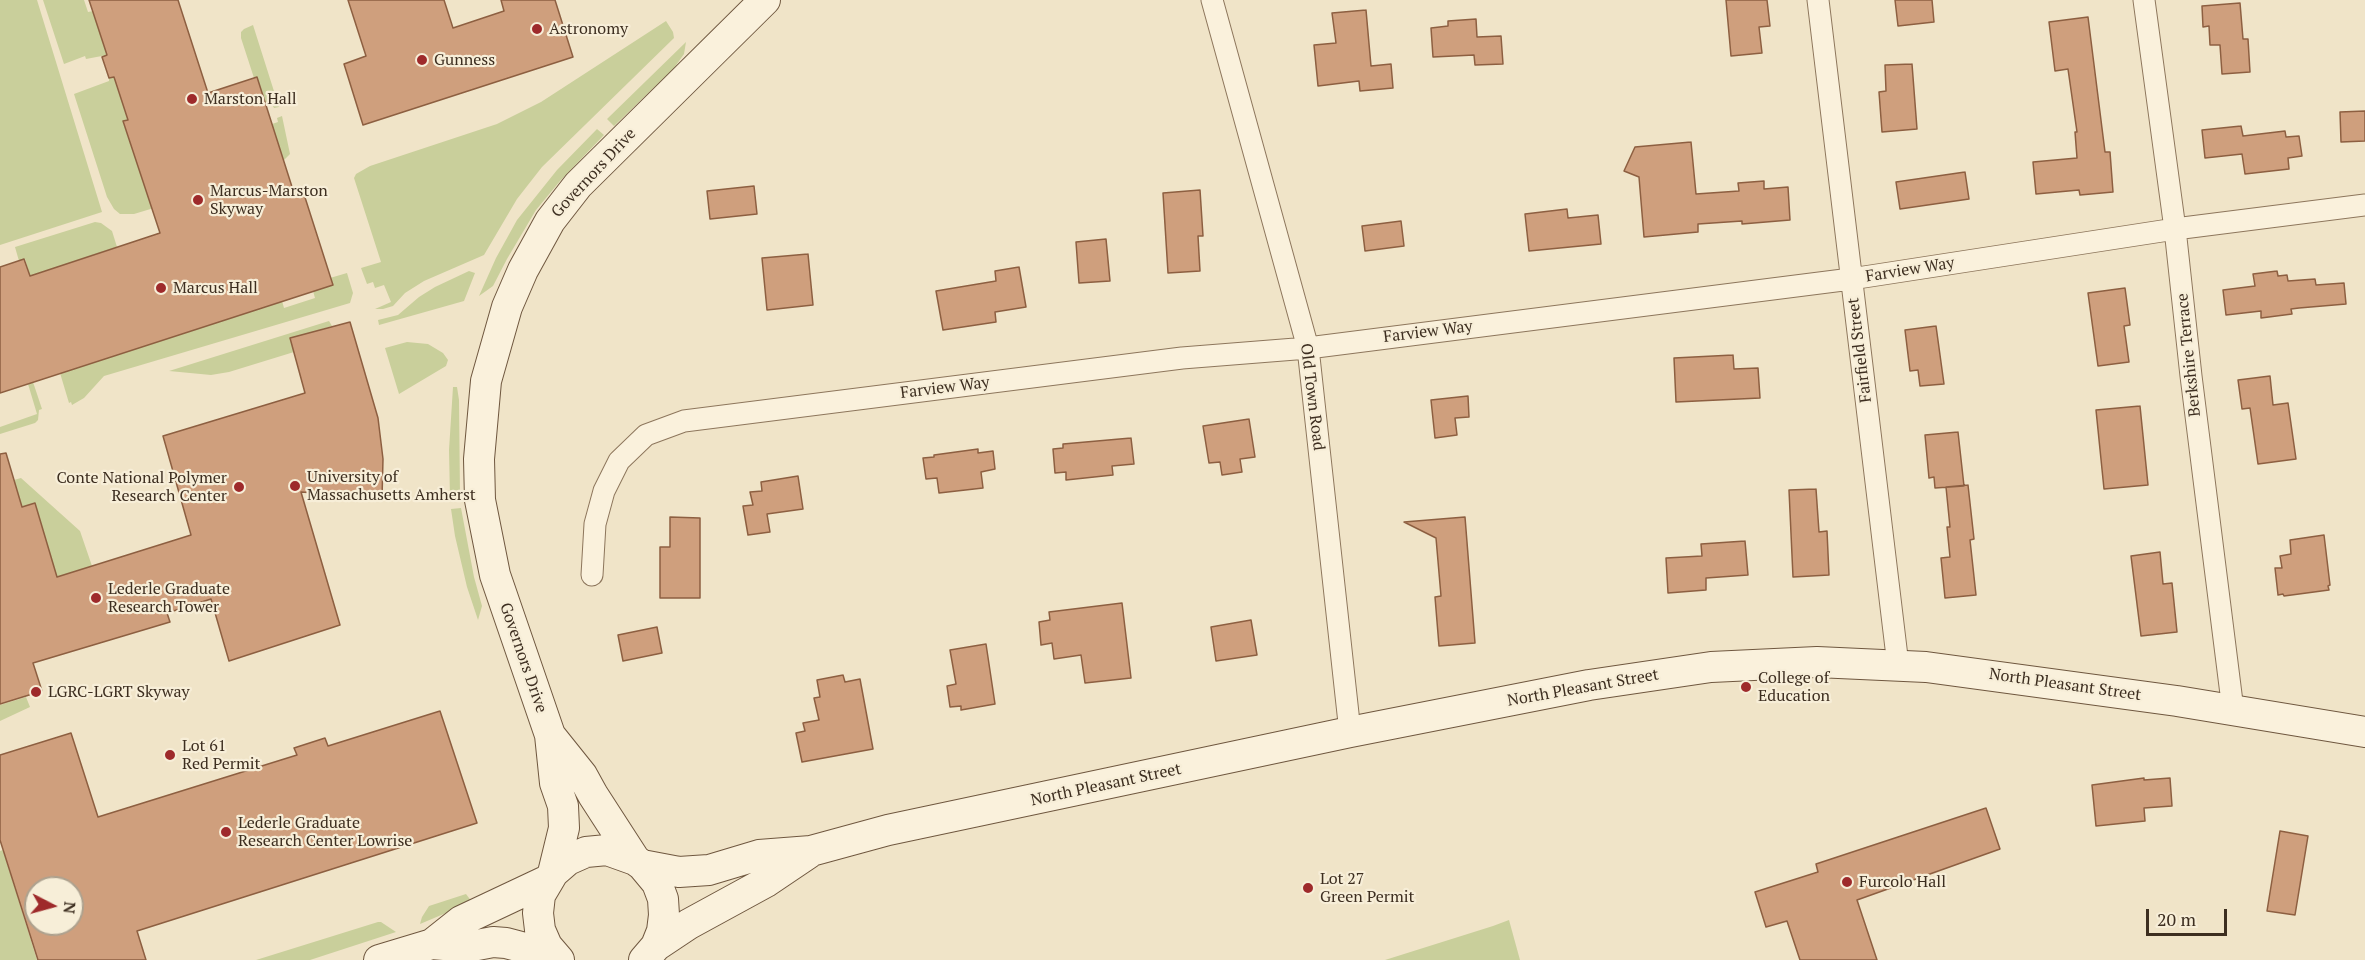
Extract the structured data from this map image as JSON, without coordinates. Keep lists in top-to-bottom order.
{
  "streets": {
    "main road": ["Governors Drive", "North Pleasant Street"],
    "street": [
      "Farview Way",
      "Fairfield Street",
      "Berkshire Terrace",
      "Old Town Road"
    ]
  },
  "crossings": [
    ["Governors Drive", "North Pleasant Street"],
    ["Farview Way", "Fairfield Street"],
    ["Farview Way", "Berkshire Terrace"],
    ["Farview Way", "Old Town Road"],
    ["Fairfield Street", "North Pleasant Street"],
    ["Berkshire Terrace", "North Pleasant Street"],
    ["Old Town Road", "North Pleasant Street"]
  ],
  "places": [
    "Astronomy",
    "Gunness",
    "Marston Hall",
    "Marcus-Marston Skyway",
    "Marcus Hall",
    "University of Massachusetts Amherst",
    "Conte National Polymer Research Center",
    "Lederle Graduate Research Tower",
    "College of Education",
    "LGRC-LGRT Skyway",
    "Lot 61 Red Permit",
    "Lederle Graduate Research Center Lowrise",
    "Furcolo Hall",
    "Lot 27 Green Permit"
  ],
  "scale_bar": "20 m",
  "north": "right"
}
